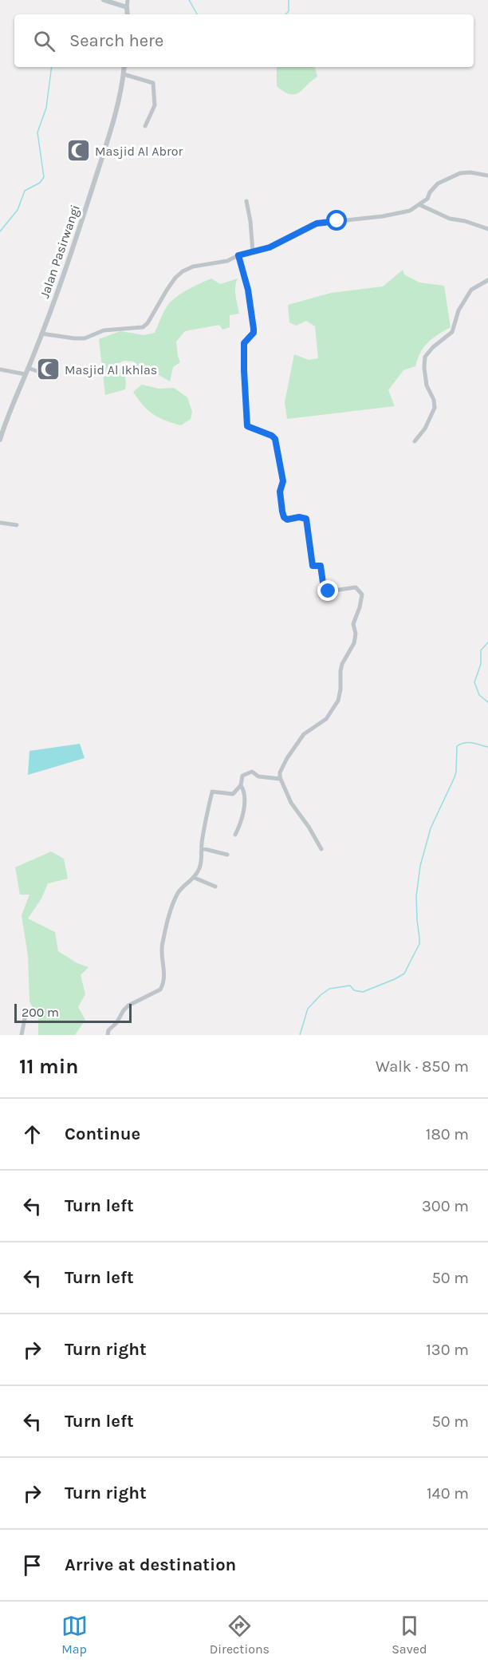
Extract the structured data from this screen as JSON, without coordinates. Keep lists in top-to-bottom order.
{
  "streets": {
    "street": ["Jalan Pasirwangi"]
  },
  "places": {
    "mosque": ["Masjid Al Abror", "Masjid Al Ikhlas"]
  },
  "scale_bar": "200 m",
  "page": {
    "search": "Search here",
    "scale": "200 m",
    "heading": ["11 min", "Walk · 850 m"],
    "list": [
      ["Continue", "180 m"],
      ["Turn left", "300 m"],
      ["Turn left", "50 m"],
      ["Turn right", "130 m"],
      ["Turn left", "50 m"],
      ["Turn right", "140 m"],
      "Arrive at destination"
    ],
    "nav": ["Map", "Directions", "Saved"]
  }
}
